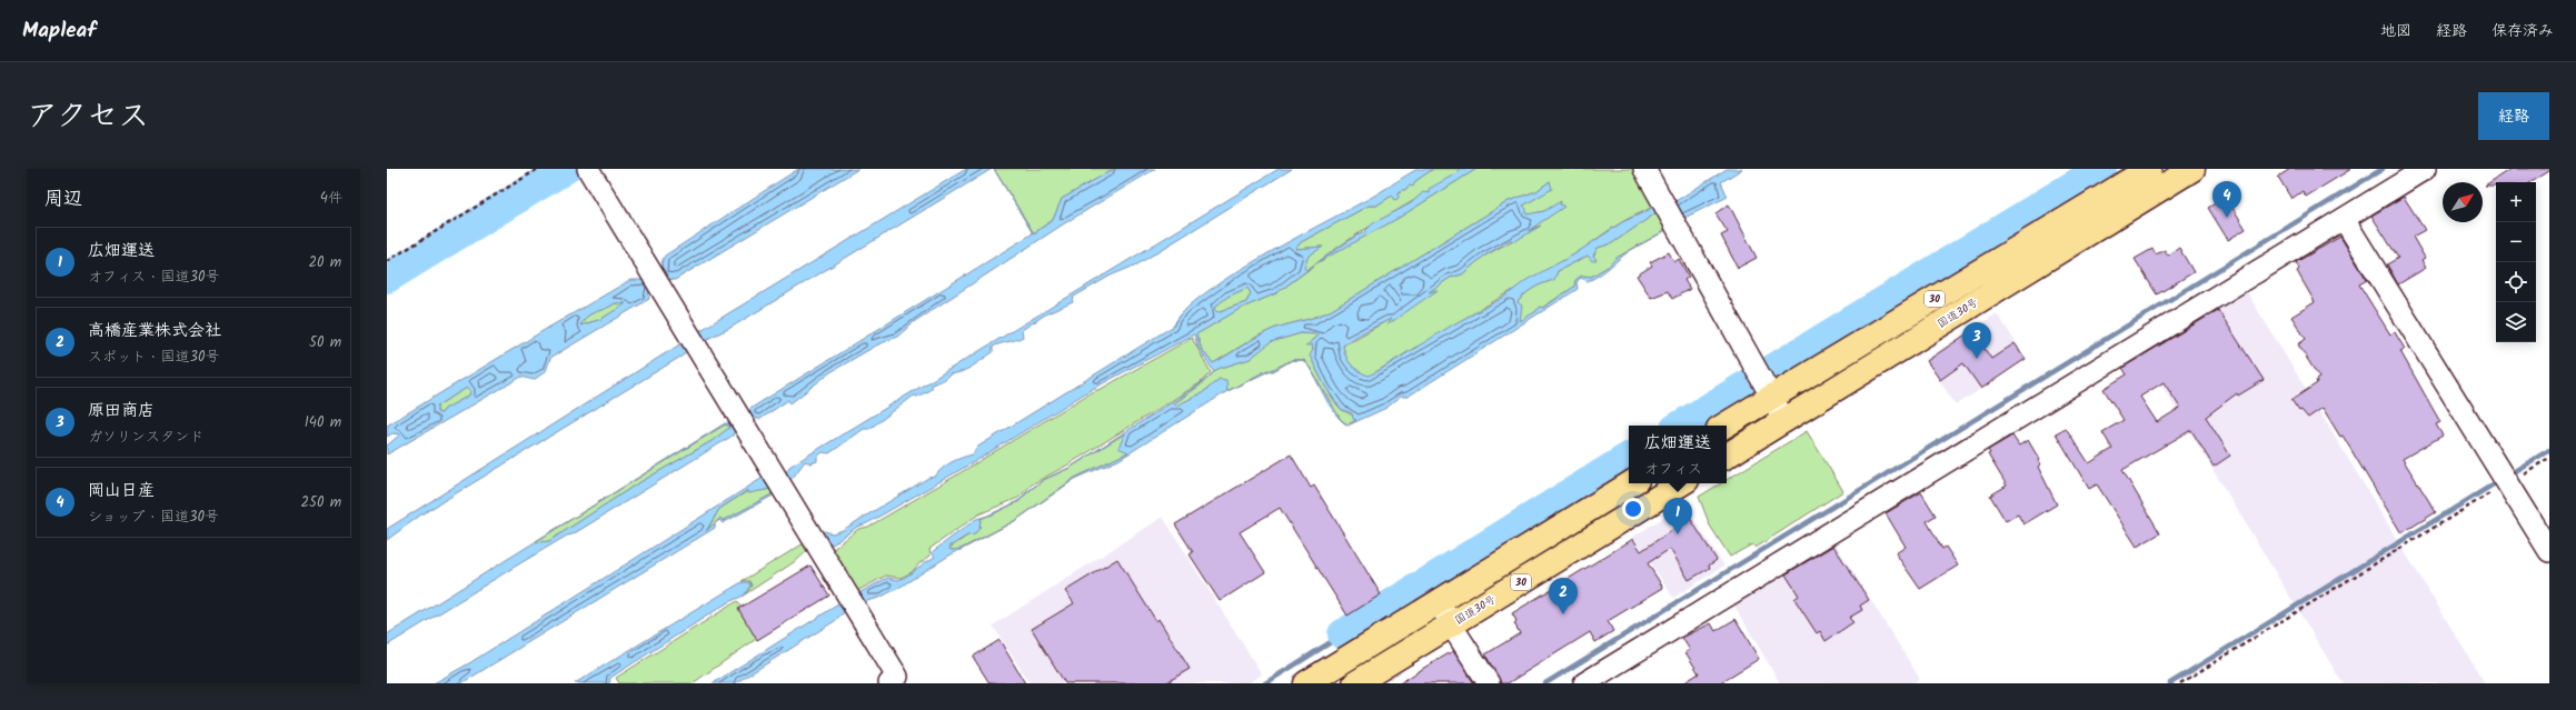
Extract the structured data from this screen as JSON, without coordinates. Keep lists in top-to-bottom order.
{
  "streets": {
    "highway": ["30", "国道30号"]
  },
  "north": "top right",
  "page": {
    "header": "Mapleaf",
    "nav": ["地図", "経路", "保存済み"],
    "title": "アクセス",
    "buttons": "経路",
    "heading": ["周辺", "4件"],
    "pins": [
      "4",
      "3",
      "1",
      "2"
    ],
    "map_buttons": ["+", "−"],
    "list": [
      {
        "mark": "1",
        "name": "広畑運送",
        "note": "オフィス · 国道30号",
        "value": "20 m"
      },
      {
        "mark": "2",
        "name": "高橋産業株式会社",
        "note": "スポット · 国道30号",
        "value": "50 m"
      },
      {
        "mark": "3",
        "name": "原田商店",
        "note": "ガソリンスタンド",
        "value": "140 m"
      },
      {
        "mark": "4",
        "name": "岡山日産",
        "note": "ショップ · 国道30号",
        "value": "250 m"
      }
    ],
    "popup": ["広畑運送", "オフィス"]
  }
}
